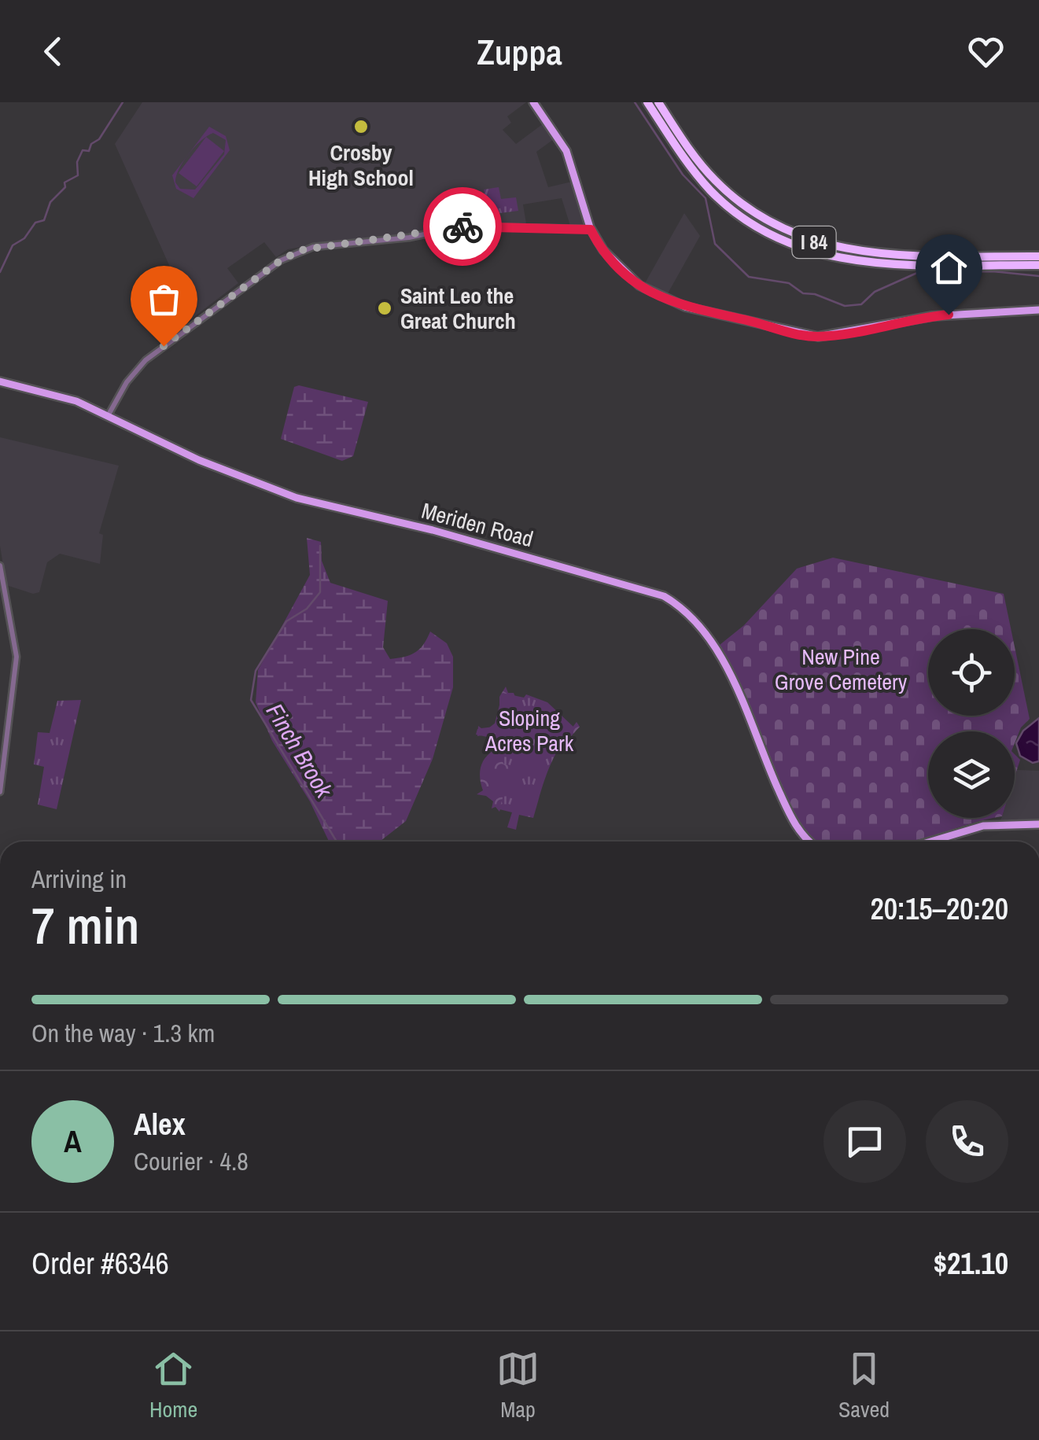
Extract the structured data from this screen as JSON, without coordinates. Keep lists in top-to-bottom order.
{
  "streets": {
    "highway": ["I 84"],
    "main road": ["Meriden Road"]
  },
  "water": ["Finch Brook"],
  "parks": ["New Pine Grove Cemetery", "Sloping Acres Park"],
  "places": ["Crosby High School", "Saint Leo the Great Church"],
  "page": {
    "header": "Zuppa",
    "heading": ["7 min", "Arriving in", "20:15–20:20"],
    "panel": [
      "Alex",
      "Courier · 4.8",
      "Order #6346",
      "$21.10"
    ],
    "bar": "On the way · 1.3 km",
    "round": "A",
    "tabs": ["Home", "Map", "Saved"]
  }
}
